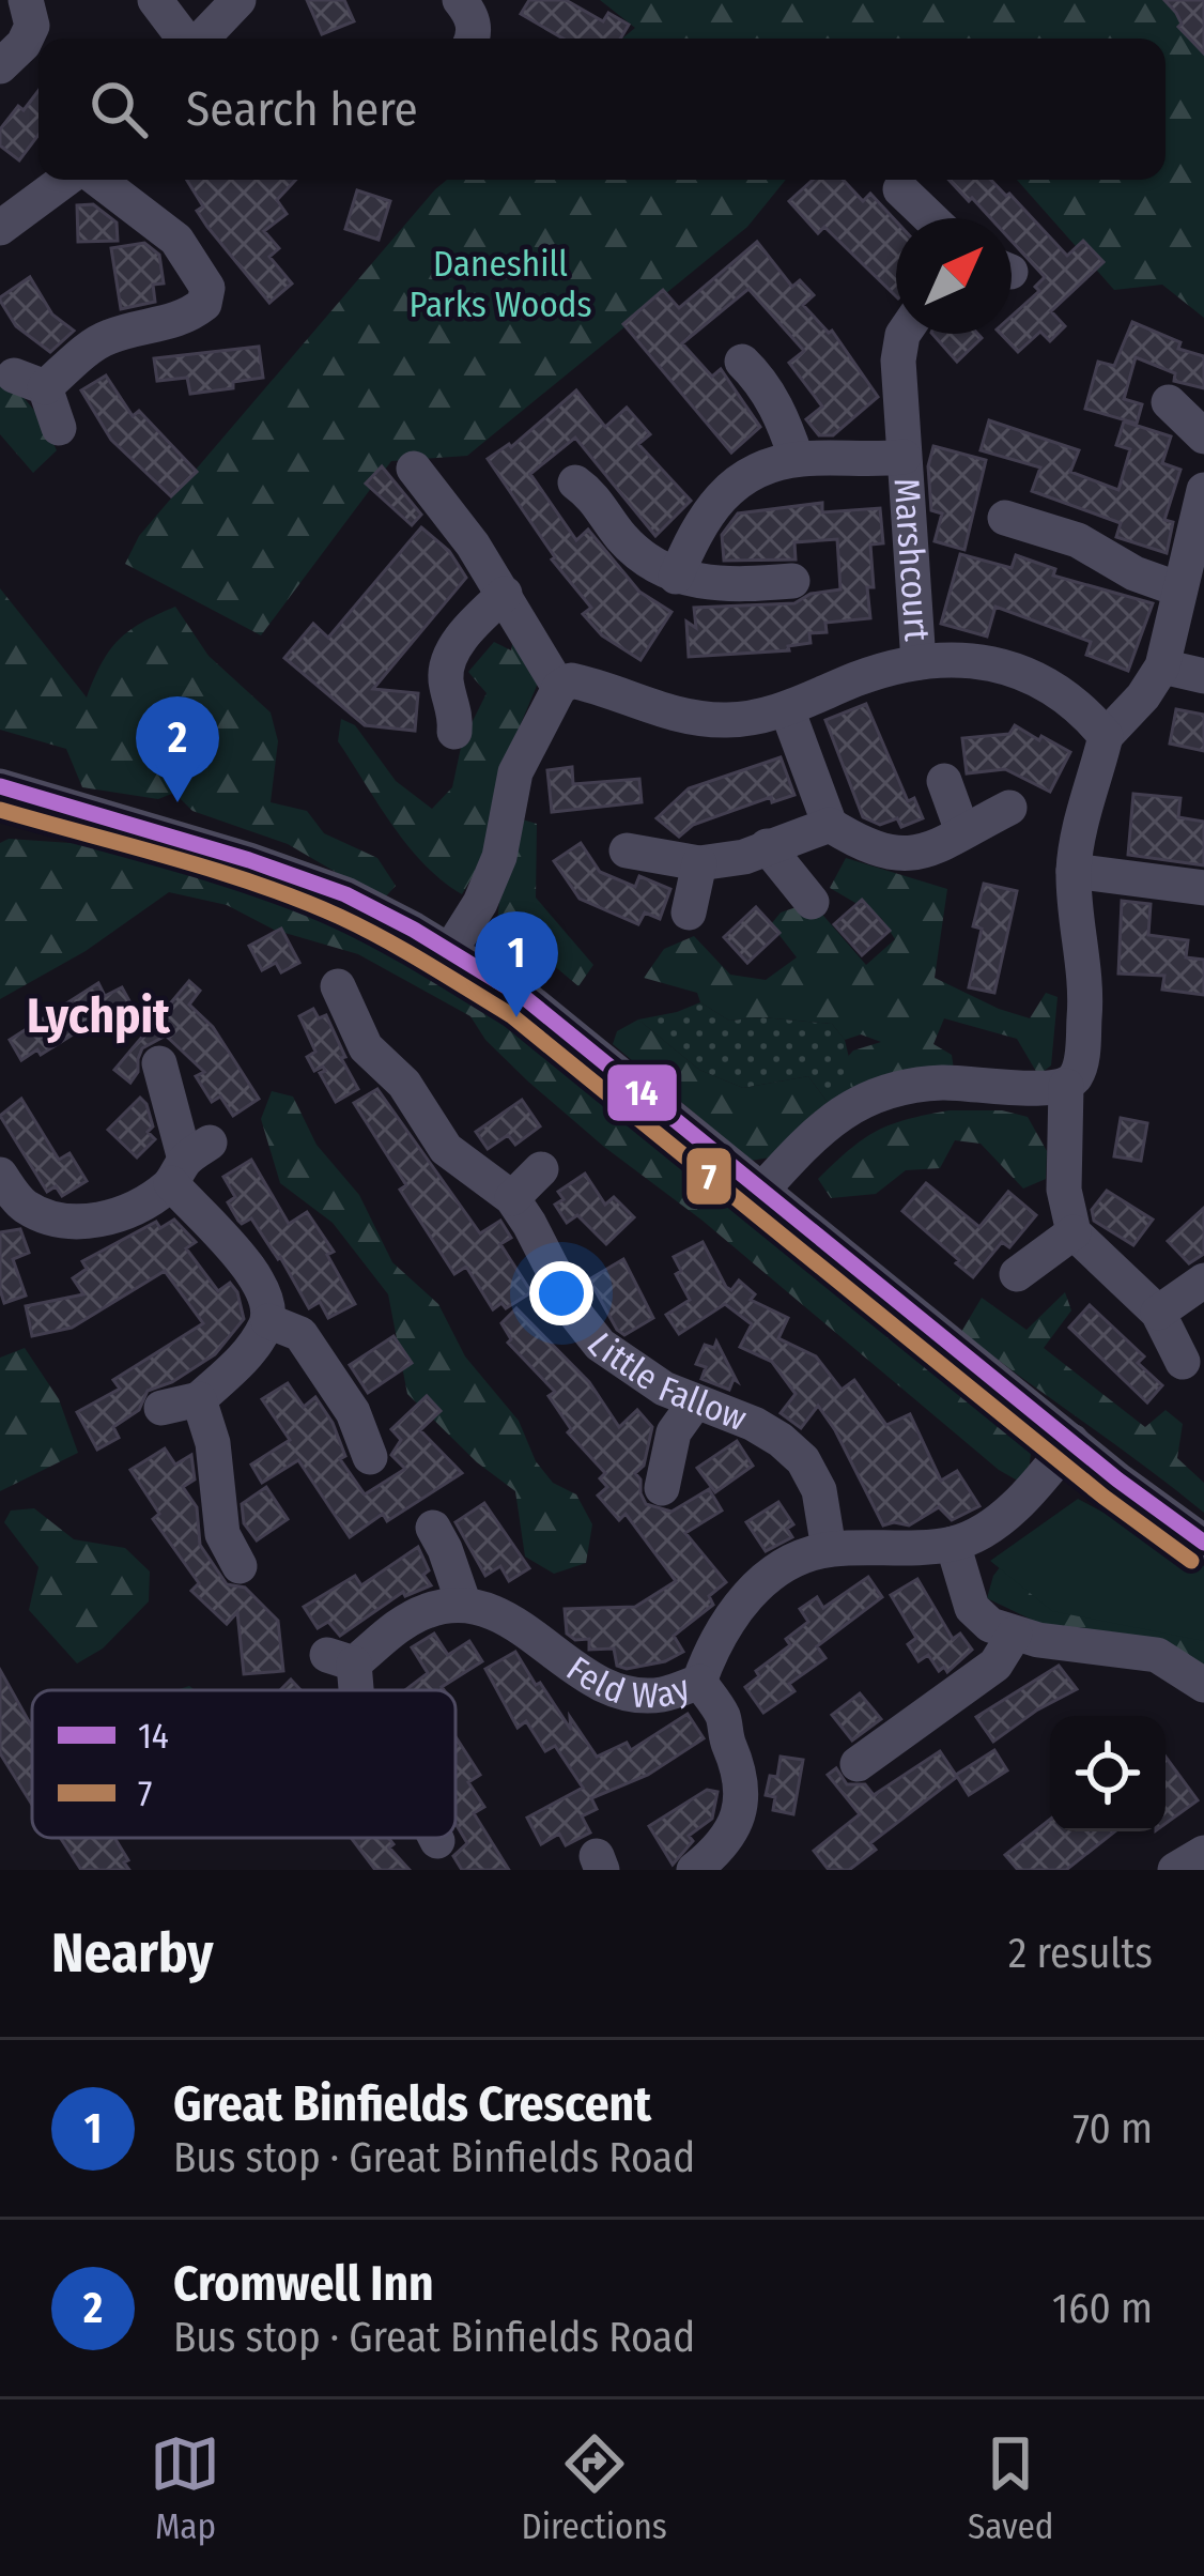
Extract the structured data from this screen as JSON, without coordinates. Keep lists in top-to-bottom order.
{
  "streets": {
    "street": ["Marshcourt", "Little Fallow", "Feld Way"]
  },
  "crossings": [
    ["Little Fallow", "Feld Way"]
  ],
  "districts": ["Lychpit"],
  "parks": ["Daneshill Parks Woods"],
  "lines": ["transit line 14", "transit line 7"],
  "legend": ["14", "7"],
  "north": "top right",
  "page": {
    "search": "Search here",
    "pins": ["2", "1"],
    "heading": ["Nearby", "2 results"],
    "list": [
      {
        "mark": "1",
        "name": "Great Binfields Crescent",
        "note": "Bus stop · Great Binfields Road",
        "value": "70 m"
      },
      {
        "mark": "2",
        "name": "Cromwell Inn",
        "note": "Bus stop · Great Binfields Road",
        "value": "160 m"
      }
    ],
    "nav": ["Map", "Directions", "Saved"]
  }
}
